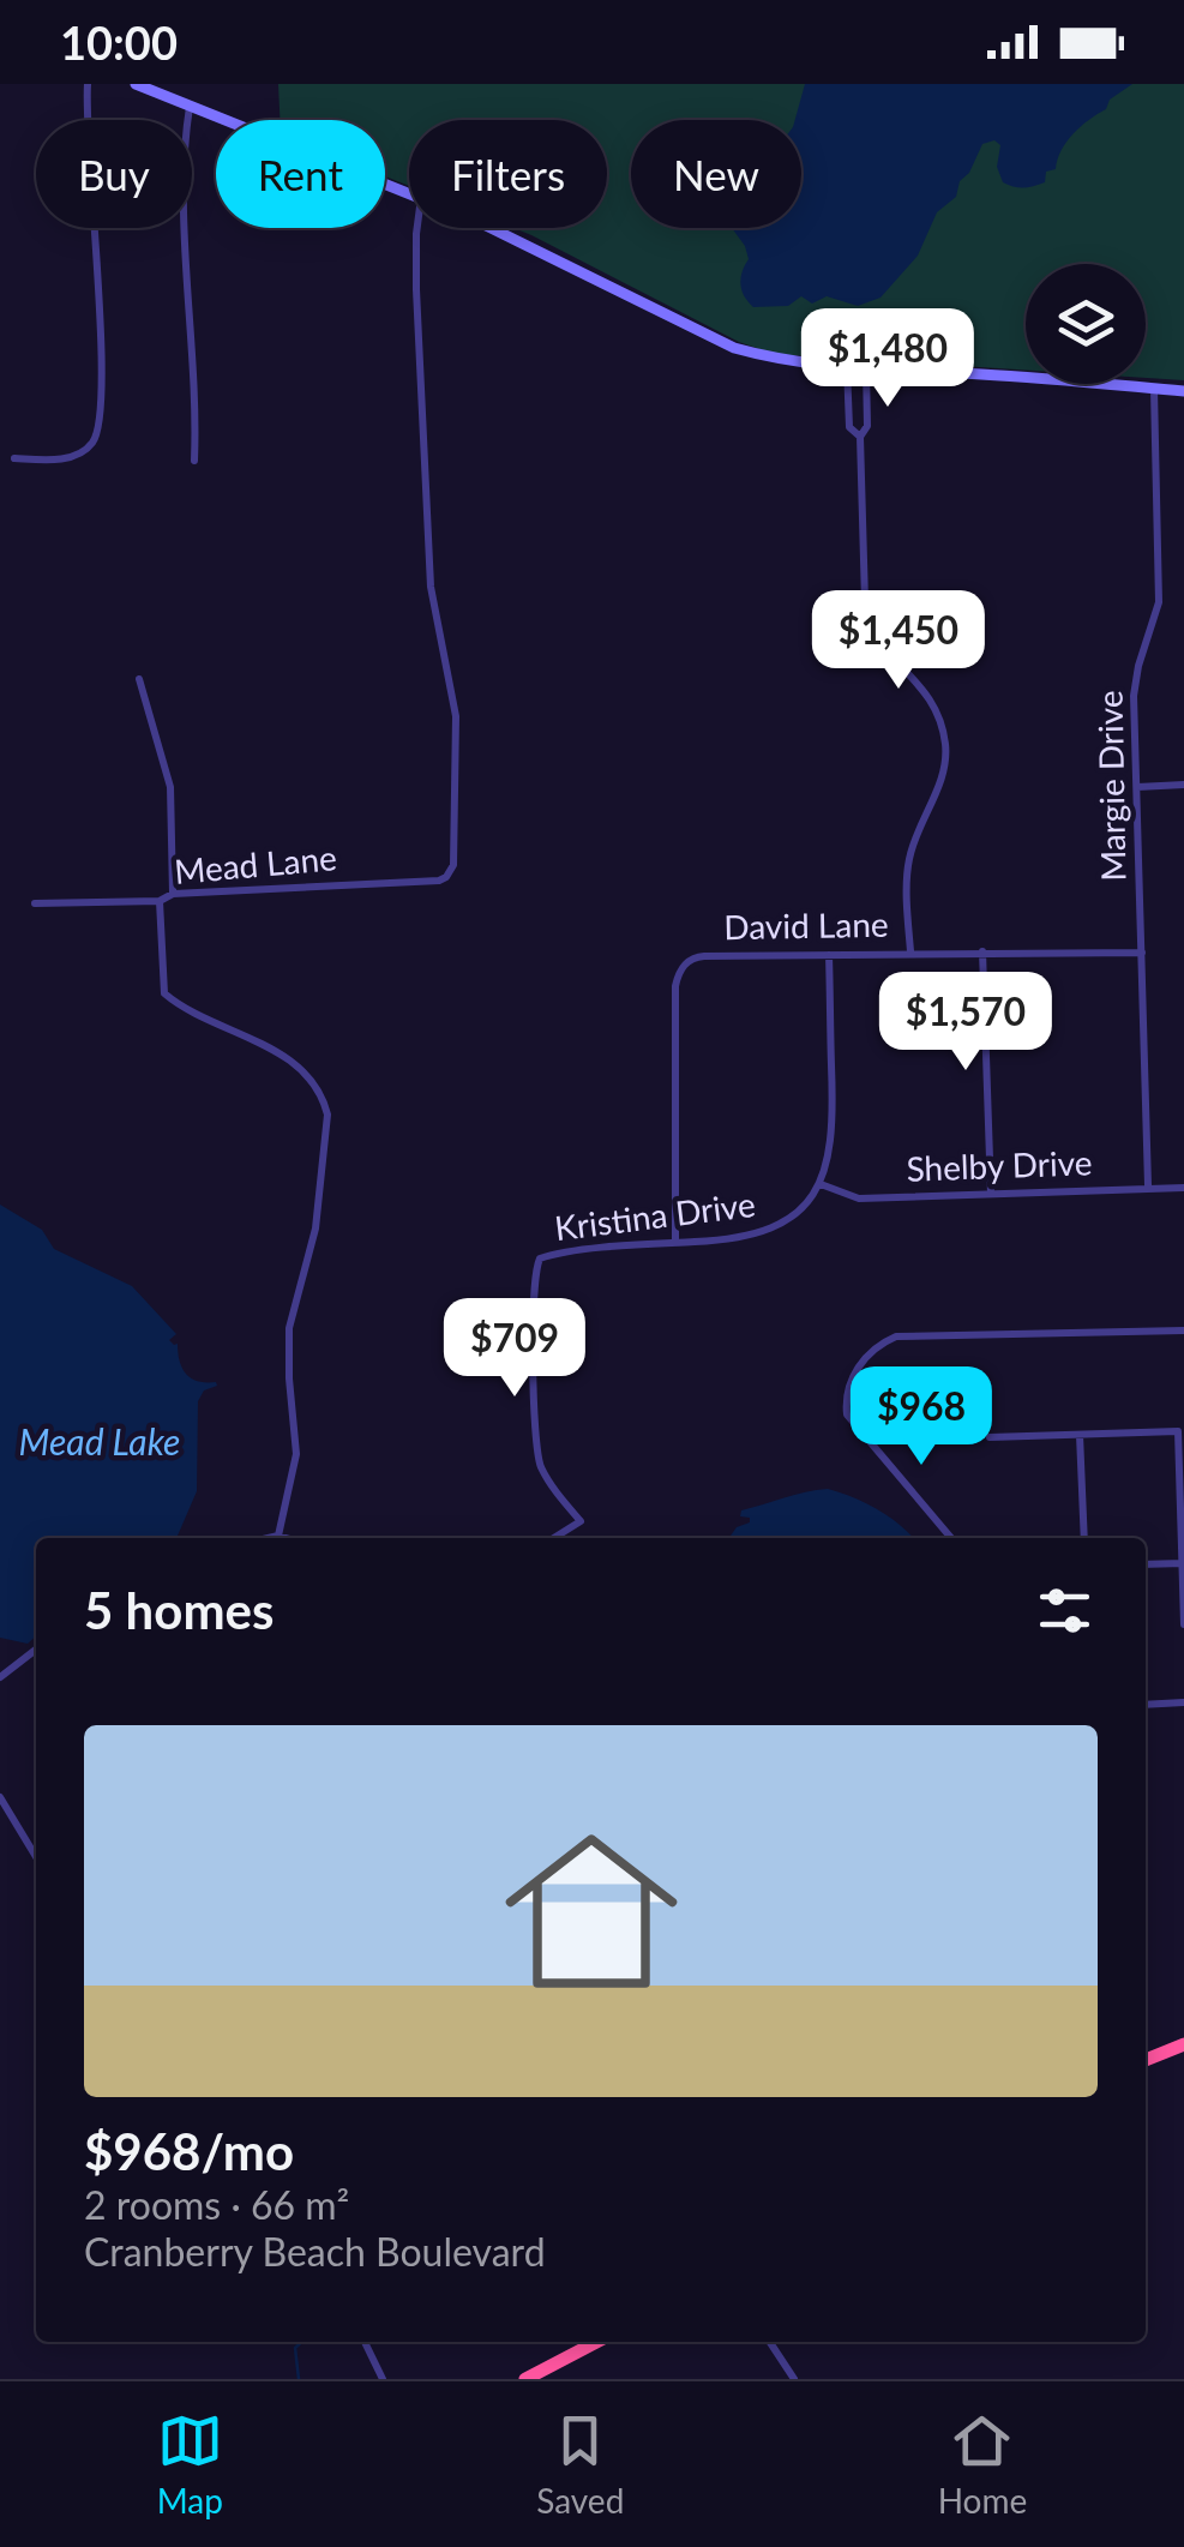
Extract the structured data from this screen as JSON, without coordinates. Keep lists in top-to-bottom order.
{
  "streets": {
    "street": [
      "Margie Drive",
      "Mead Lane",
      "David Lane",
      "Shelby Drive",
      "Kristina Drive"
    ]
  },
  "crossings": [
    ["Margie Drive", "David Lane"],
    ["Margie Drive", "Shelby Drive"],
    ["David Lane", "Kristina Drive"],
    ["Shelby Drive", "Kristina Drive"]
  ],
  "water": ["Mead Lake"],
  "page": {
    "status": "10:00",
    "chip": [
      "Buy",
      "Rent",
      "Filters",
      "New"
    ],
    "price": [
      "$1,480",
      "$1,450",
      "$1,570",
      "$709",
      "$968"
    ],
    "heading": "5 homes",
    "list": [
      {
        "name": "$968/mo",
        "note": "2 rooms · 66 m² · Cranberry Beach Boulevard"
      }
    ],
    "tabs": ["Map", "Saved", "Home"]
  }
}
